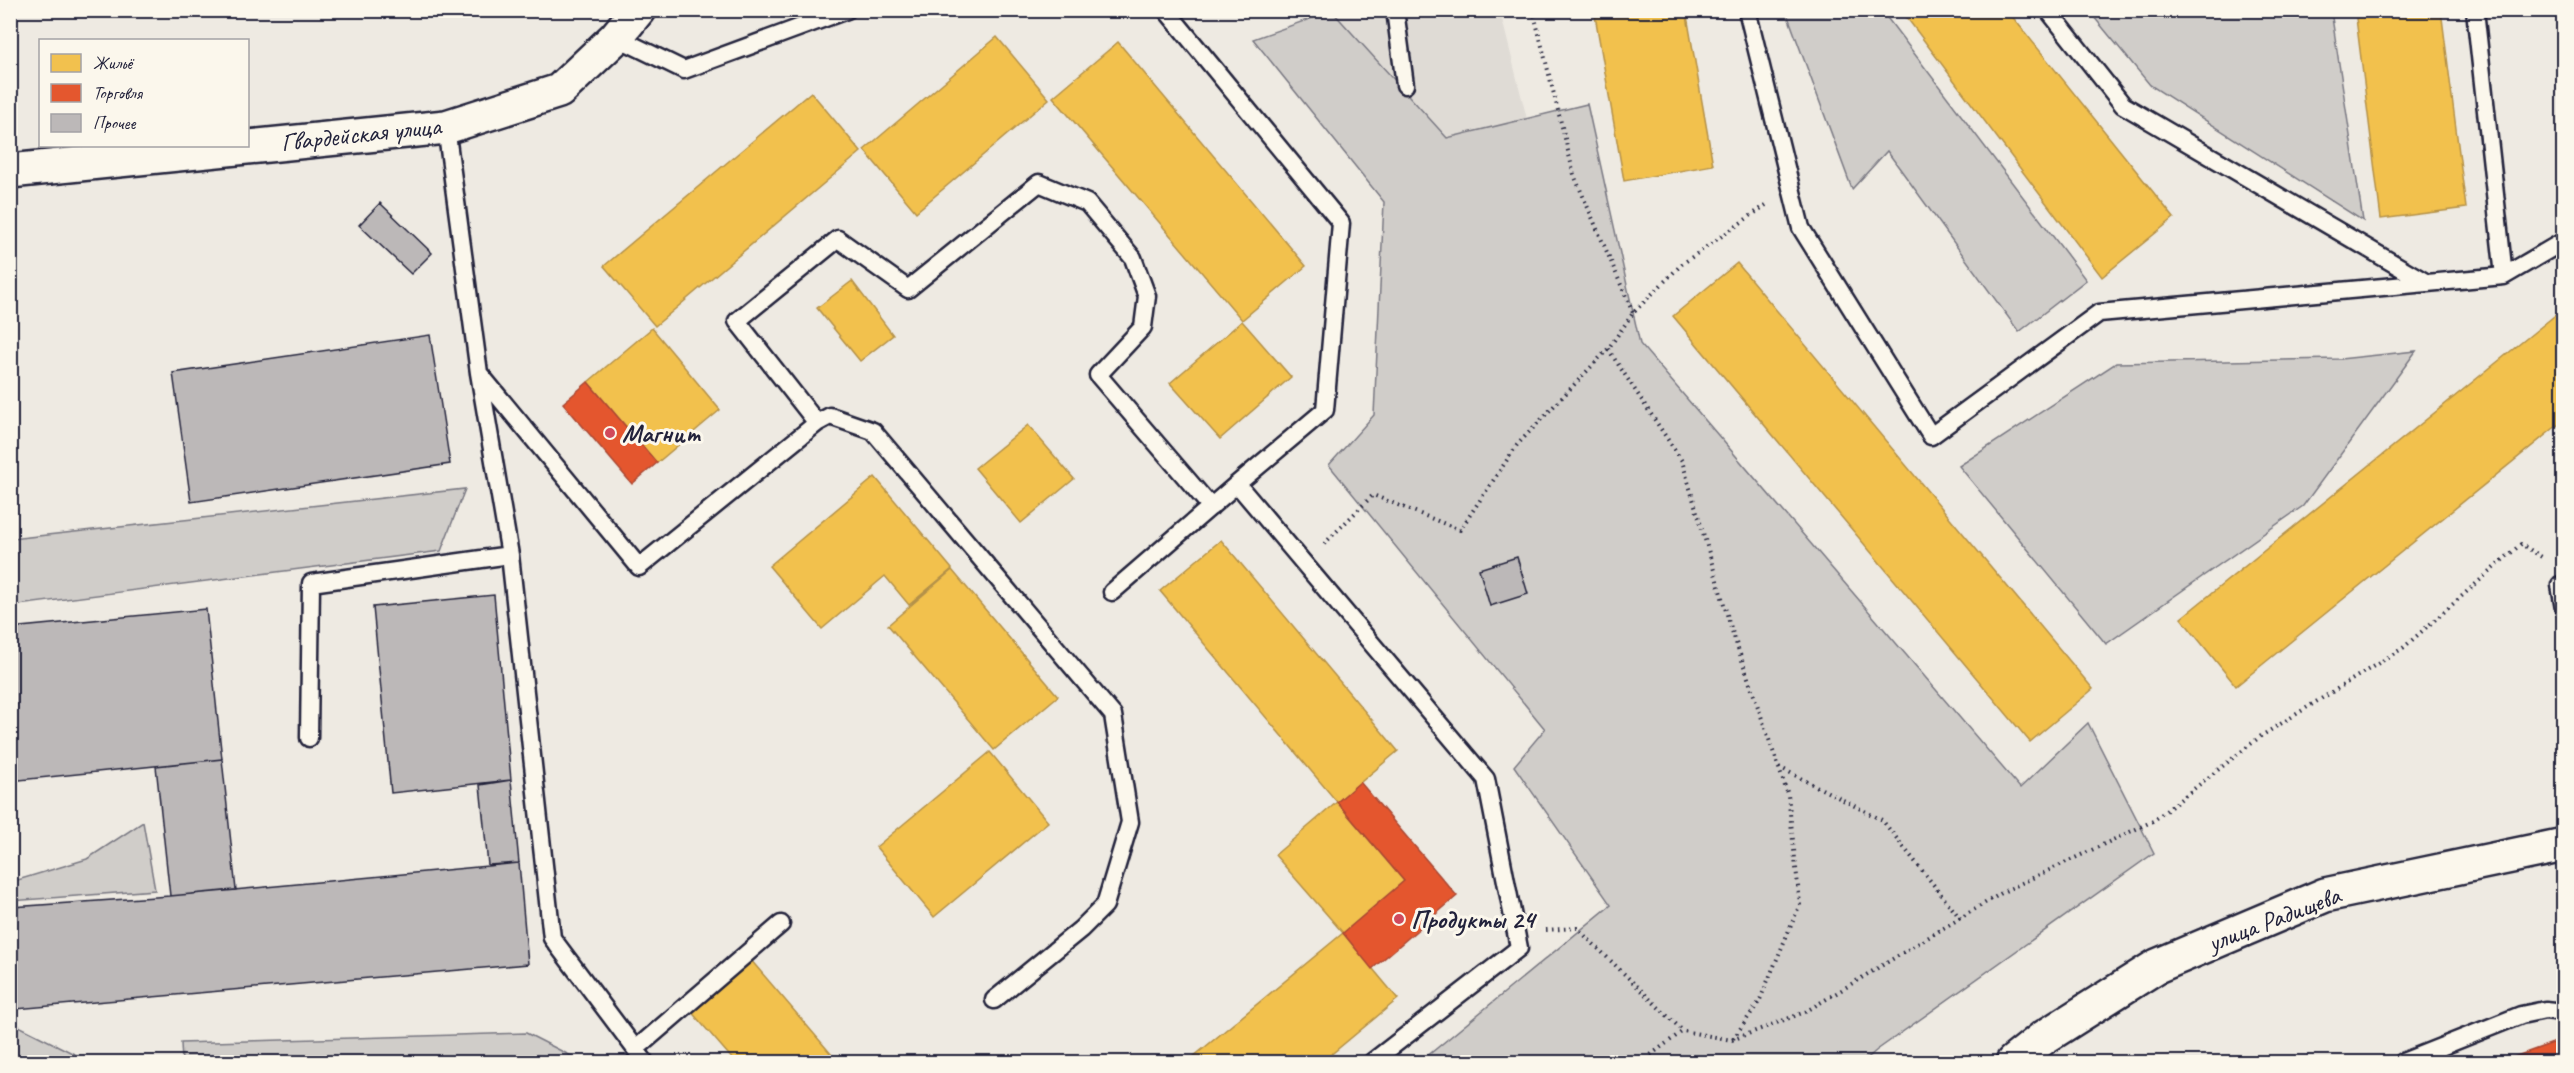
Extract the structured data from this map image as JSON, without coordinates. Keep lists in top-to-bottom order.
{
  "streets": {
    "street": ["Гвардейская улица", "улица Радищева"]
  },
  "places": ["Магнит", "Продукты 24"],
  "legend": ["Жильё", "Торговля", "Прочее"]
}
